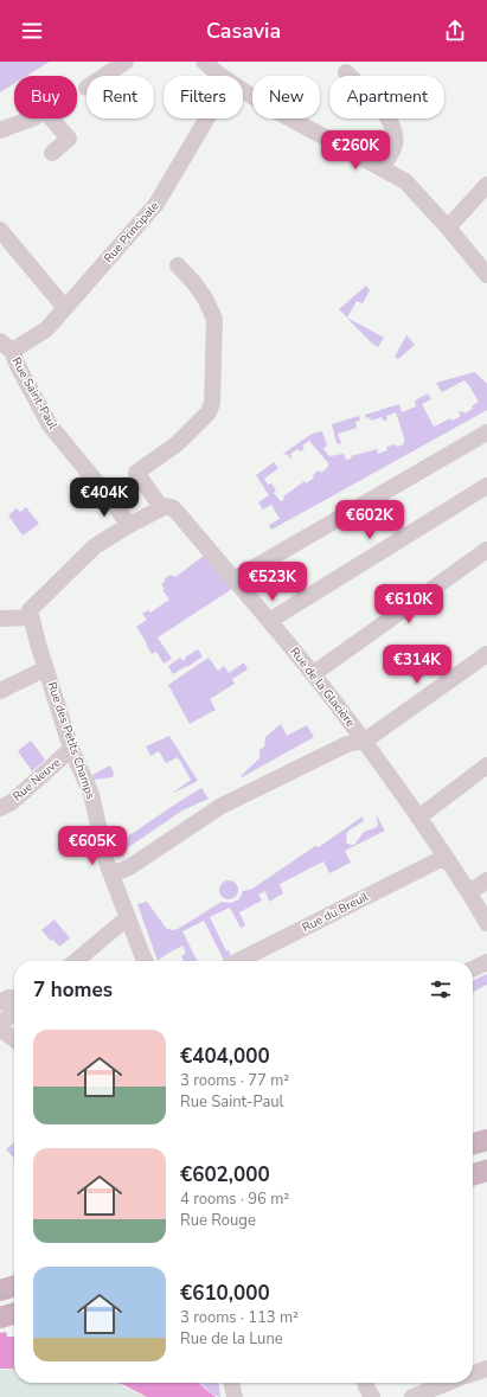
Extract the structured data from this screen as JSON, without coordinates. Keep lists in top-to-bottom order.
{
  "streets": {
    "street": [
      "Rue Principale",
      "Rue Saint-Paul",
      "Rue de la Glacière",
      "Rue des Petits Champs",
      "Rue Neuve",
      "Rue du Breuil"
    ]
  },
  "crossings": [
    ["Rue Principale", "Rue Saint-Paul"],
    ["Rue de la Glacière", "Rue du Breuil"],
    ["Rue des Petits Champs", "Rue Neuve"]
  ],
  "page": {
    "header": "Casavia",
    "chip": [
      "Buy",
      "Rent",
      "Filters",
      "New",
      "Apartment"
    ],
    "price": [
      "€260K",
      "€404K",
      "€602K",
      "€523K",
      "€610K",
      "€314K",
      "€605K"
    ],
    "heading": "7 homes",
    "list": [
      {
        "name": "€404,000",
        "note": "3 rooms · 77 m² · Rue Saint-Paul"
      },
      {
        "name": "€602,000",
        "note": "4 rooms · 96 m² · Rue Rouge"
      },
      {
        "name": "€610,000",
        "note": "3 rooms · 113 m² · Rue de la Lune"
      }
    ]
  }
}
